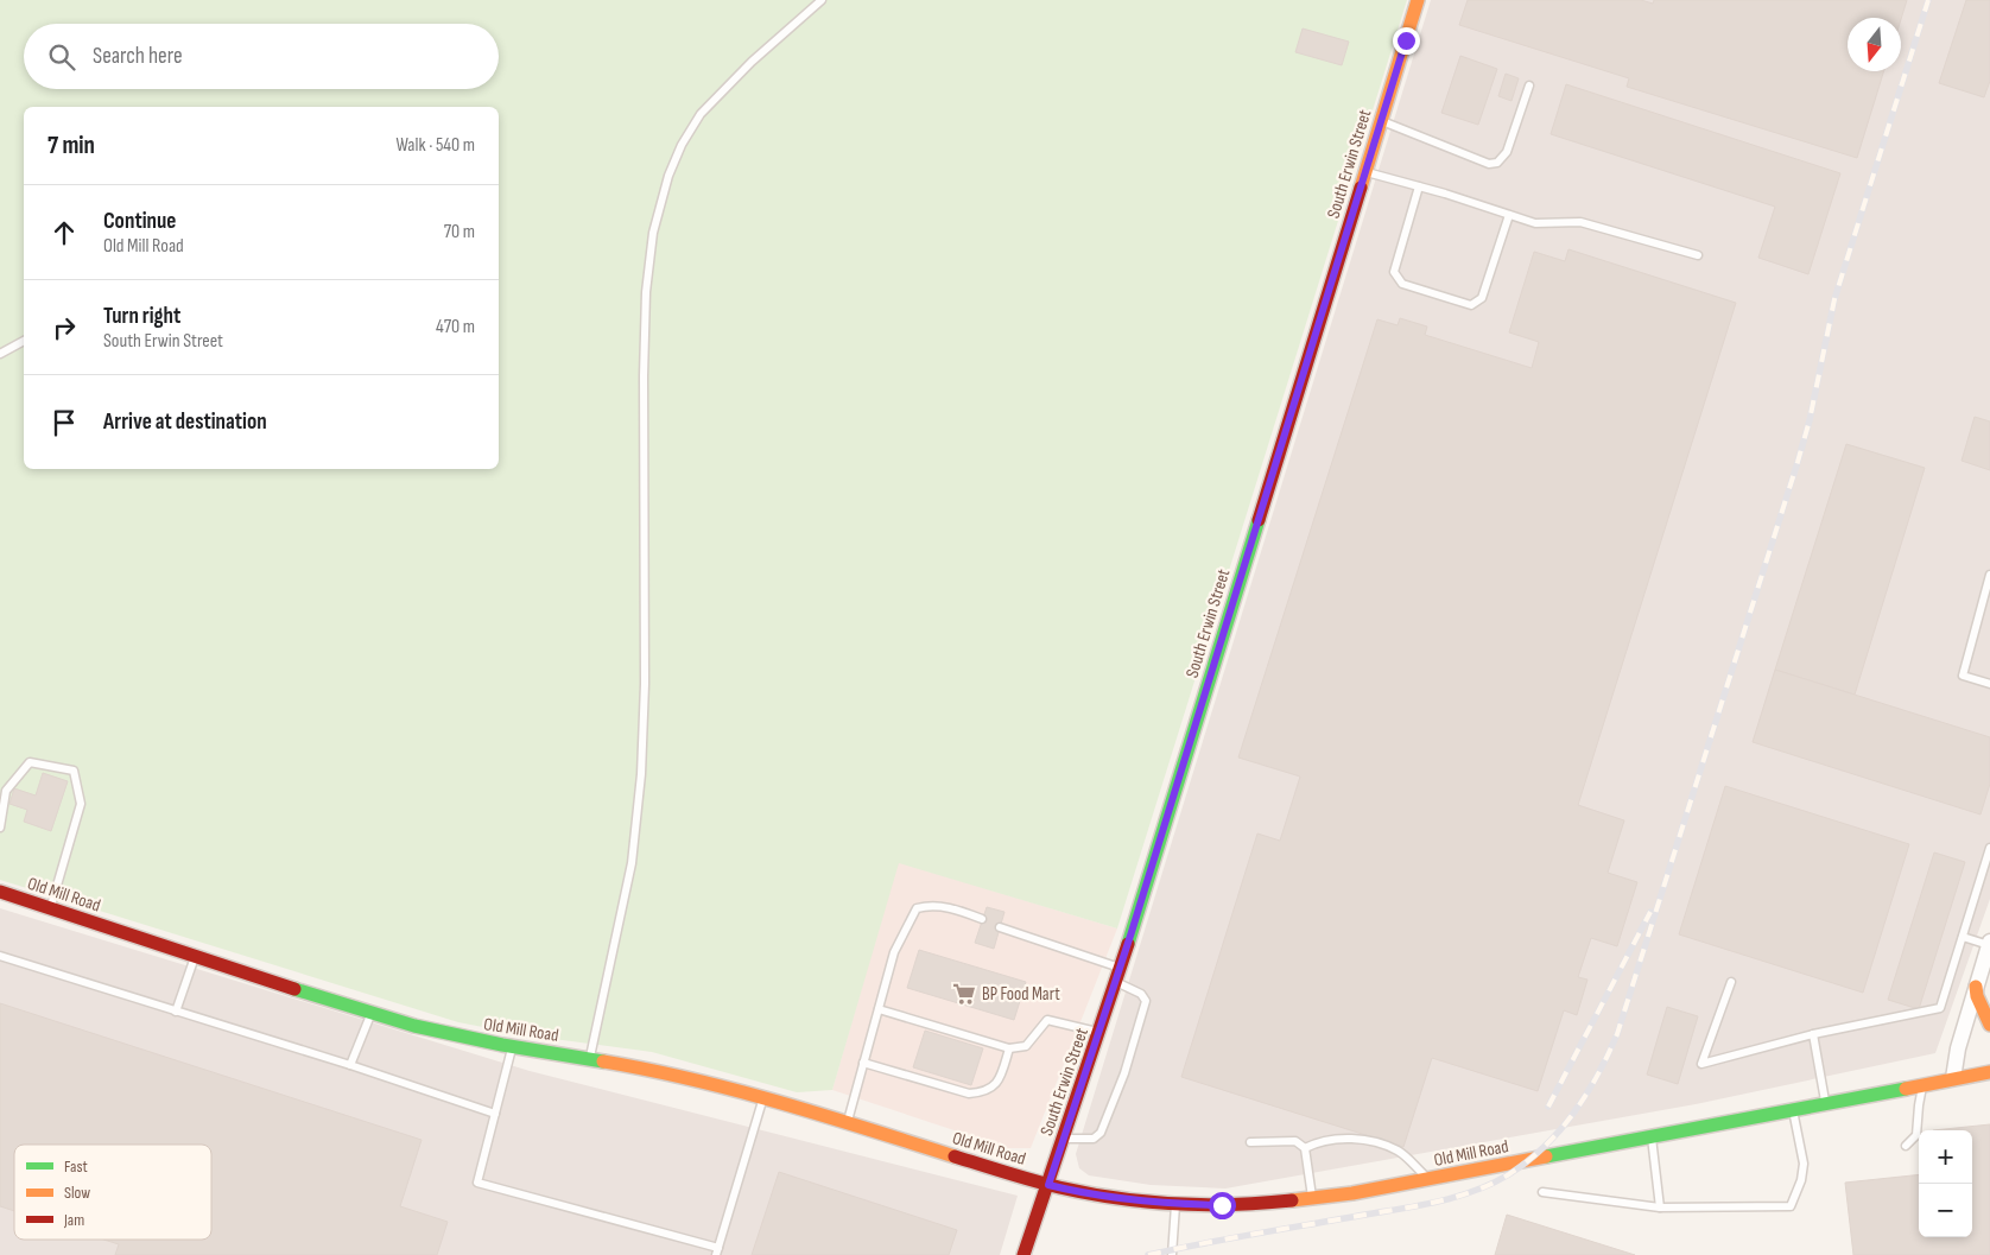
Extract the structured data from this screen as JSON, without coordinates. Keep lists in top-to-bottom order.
{
  "streets": {
    "street": ["South Erwin Street", "Old Mill Road"]
  },
  "crossings": [
    ["South Erwin Street", "Old Mill Road"]
  ],
  "places": {
    "supermarket": ["BP Food Mart"]
  },
  "legend": ["Fast", "Slow", "Jam"],
  "north": "bottom",
  "page": {
    "search": "Search here",
    "heading": ["7 min", "Walk · 540 m"],
    "list": [
      ["Continue", "Old Mill Road", "70 m"],
      ["Turn right", "South Erwin Street", "470 m"],
      "Arrive at destination"
    ],
    "map_buttons": ["+", "−"]
  }
}
